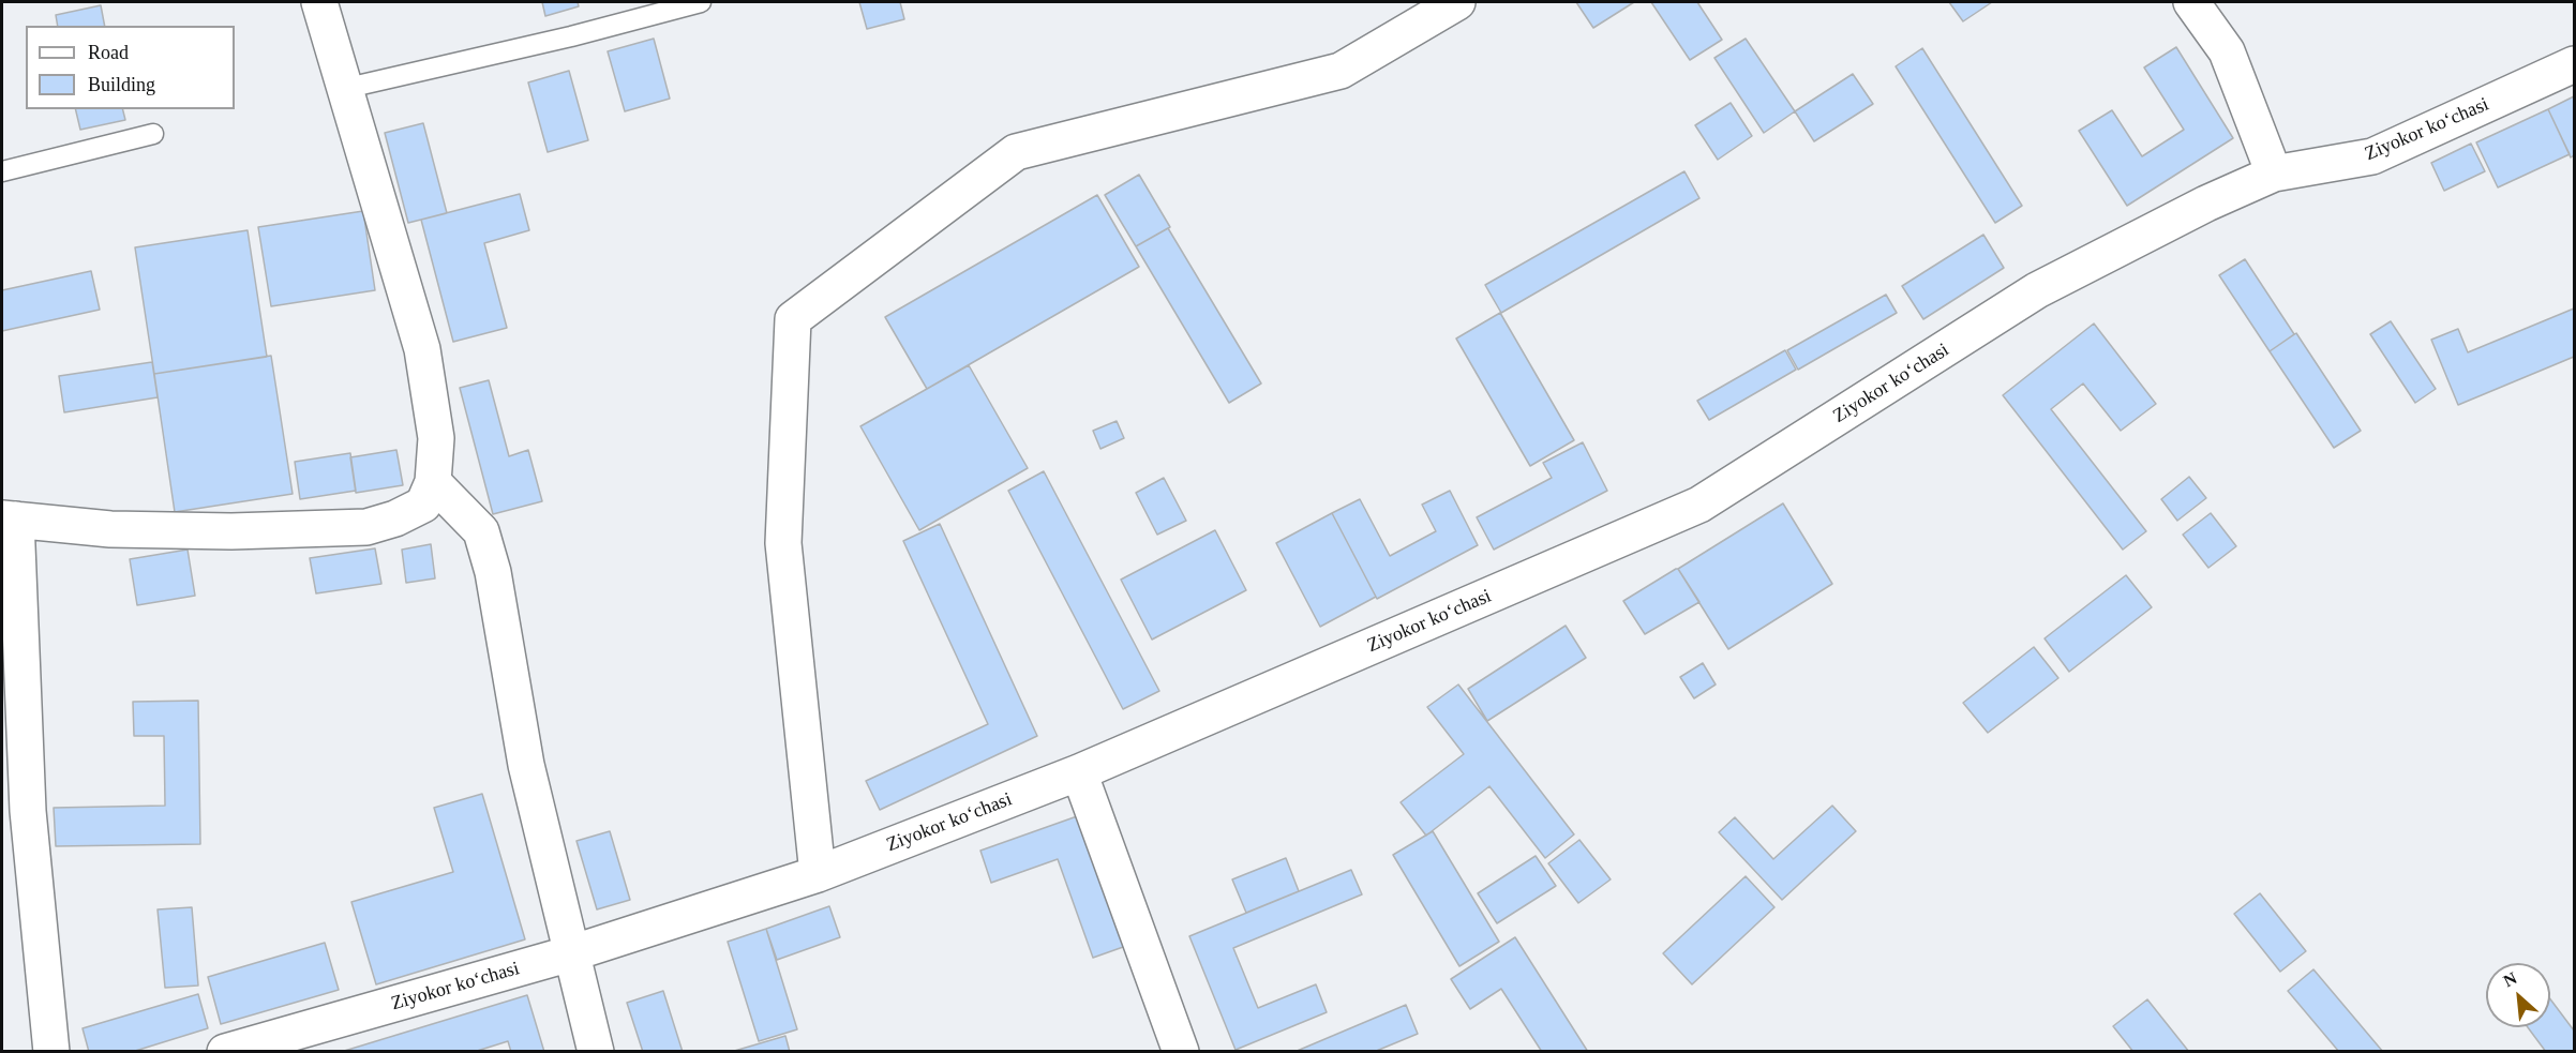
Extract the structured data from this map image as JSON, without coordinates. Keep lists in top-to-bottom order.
{
  "streets": {
    "street": ["Ziyokor koʻchasi"]
  },
  "legend": ["Road", "Building"],
  "north": "top left"
}
